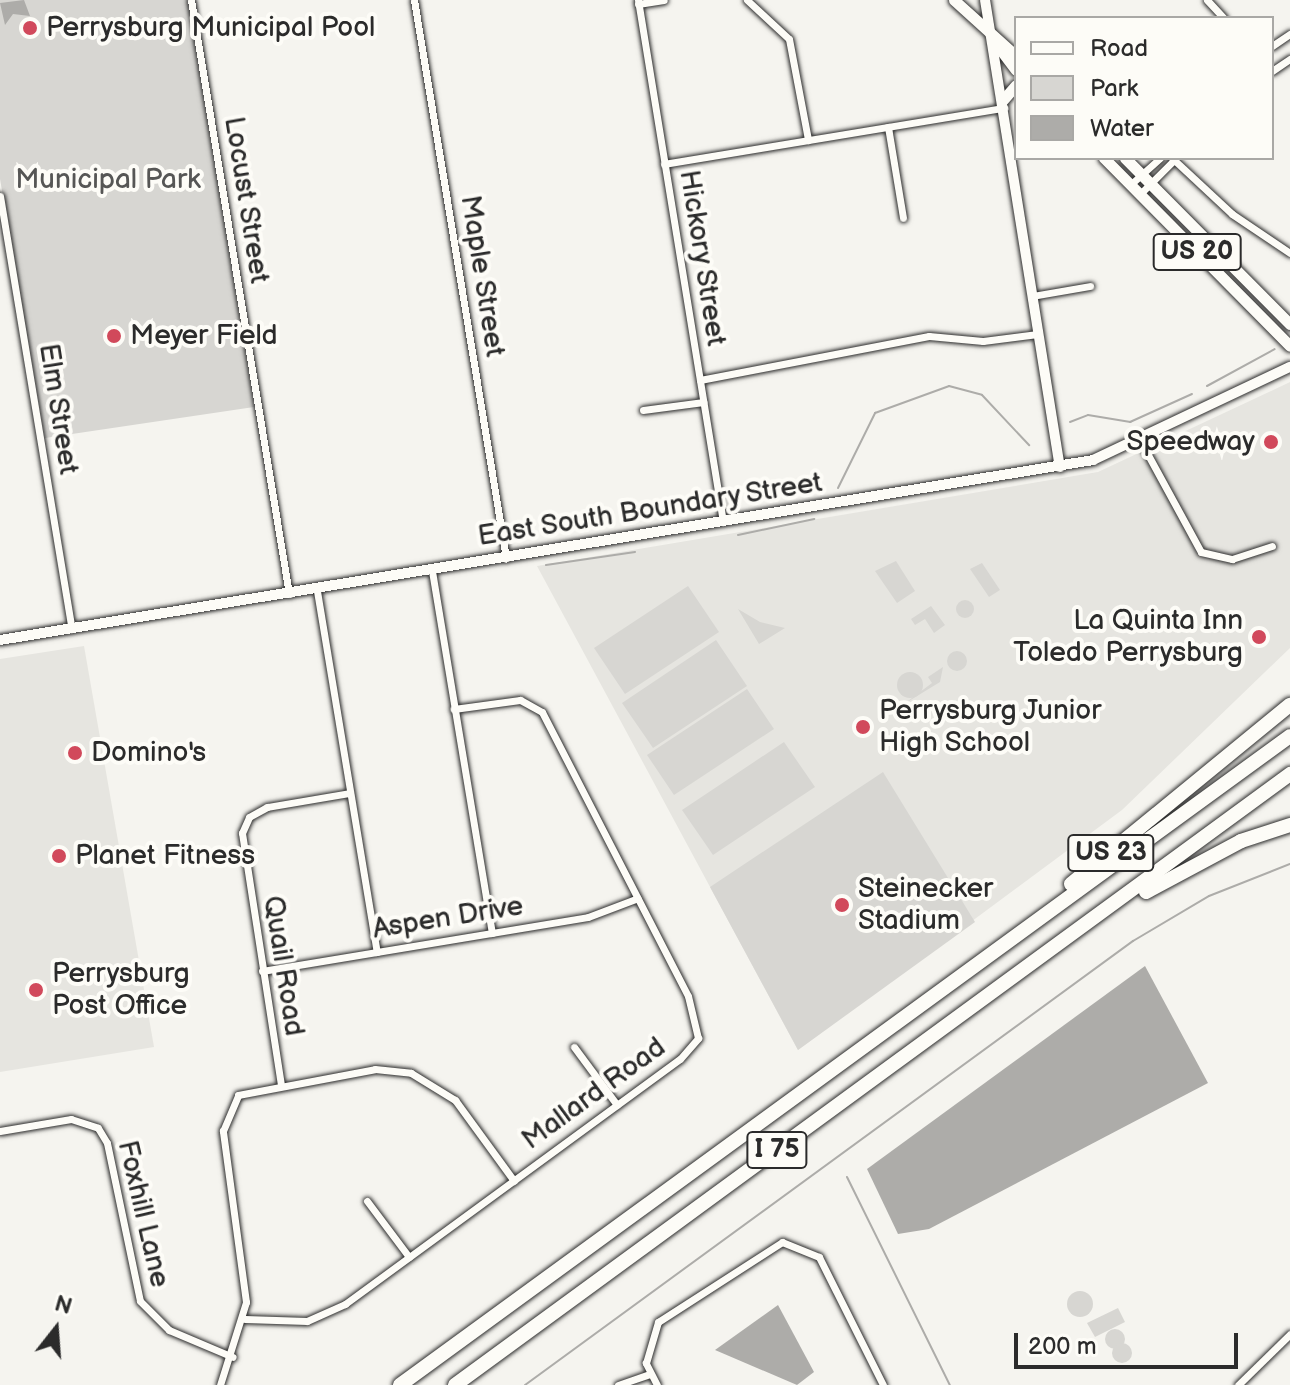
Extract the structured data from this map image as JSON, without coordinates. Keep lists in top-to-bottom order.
{
  "streets": {
    "highway": ["US 23", "I 75"],
    "main road": ["US 20"],
    "street": [
      "Locust Street",
      "Hickory Street",
      "Maple Street",
      "Elm Street",
      "East South Boundary Street",
      "Aspen Drive",
      "Quail Road",
      "Mallard Road",
      "Foxhill Lane"
    ]
  },
  "crossings": [
    ["Locust Street", "East South Boundary Street"],
    ["Hickory Street", "East South Boundary Street"],
    ["Maple Street", "East South Boundary Street"],
    ["Elm Street", "East South Boundary Street"],
    ["US 23", "I 75"],
    ["Aspen Drive", "Quail Road"],
    ["Aspen Drive", "Mallard Road"]
  ],
  "parks": ["Municipal Park"],
  "places": [
    "Perrysburg Municipal Pool",
    "Meyer Field",
    "Speedway",
    "La Quinta Inn Toledo Perrysburg",
    "Perrysburg Junior High School",
    "Domino's",
    "Planet Fitness",
    "Steinecker Stadium",
    "Perrysburg Post Office"
  ],
  "legend": ["Road", "Park", "Water"],
  "scale_bar": "200 m",
  "north": "top"
}
